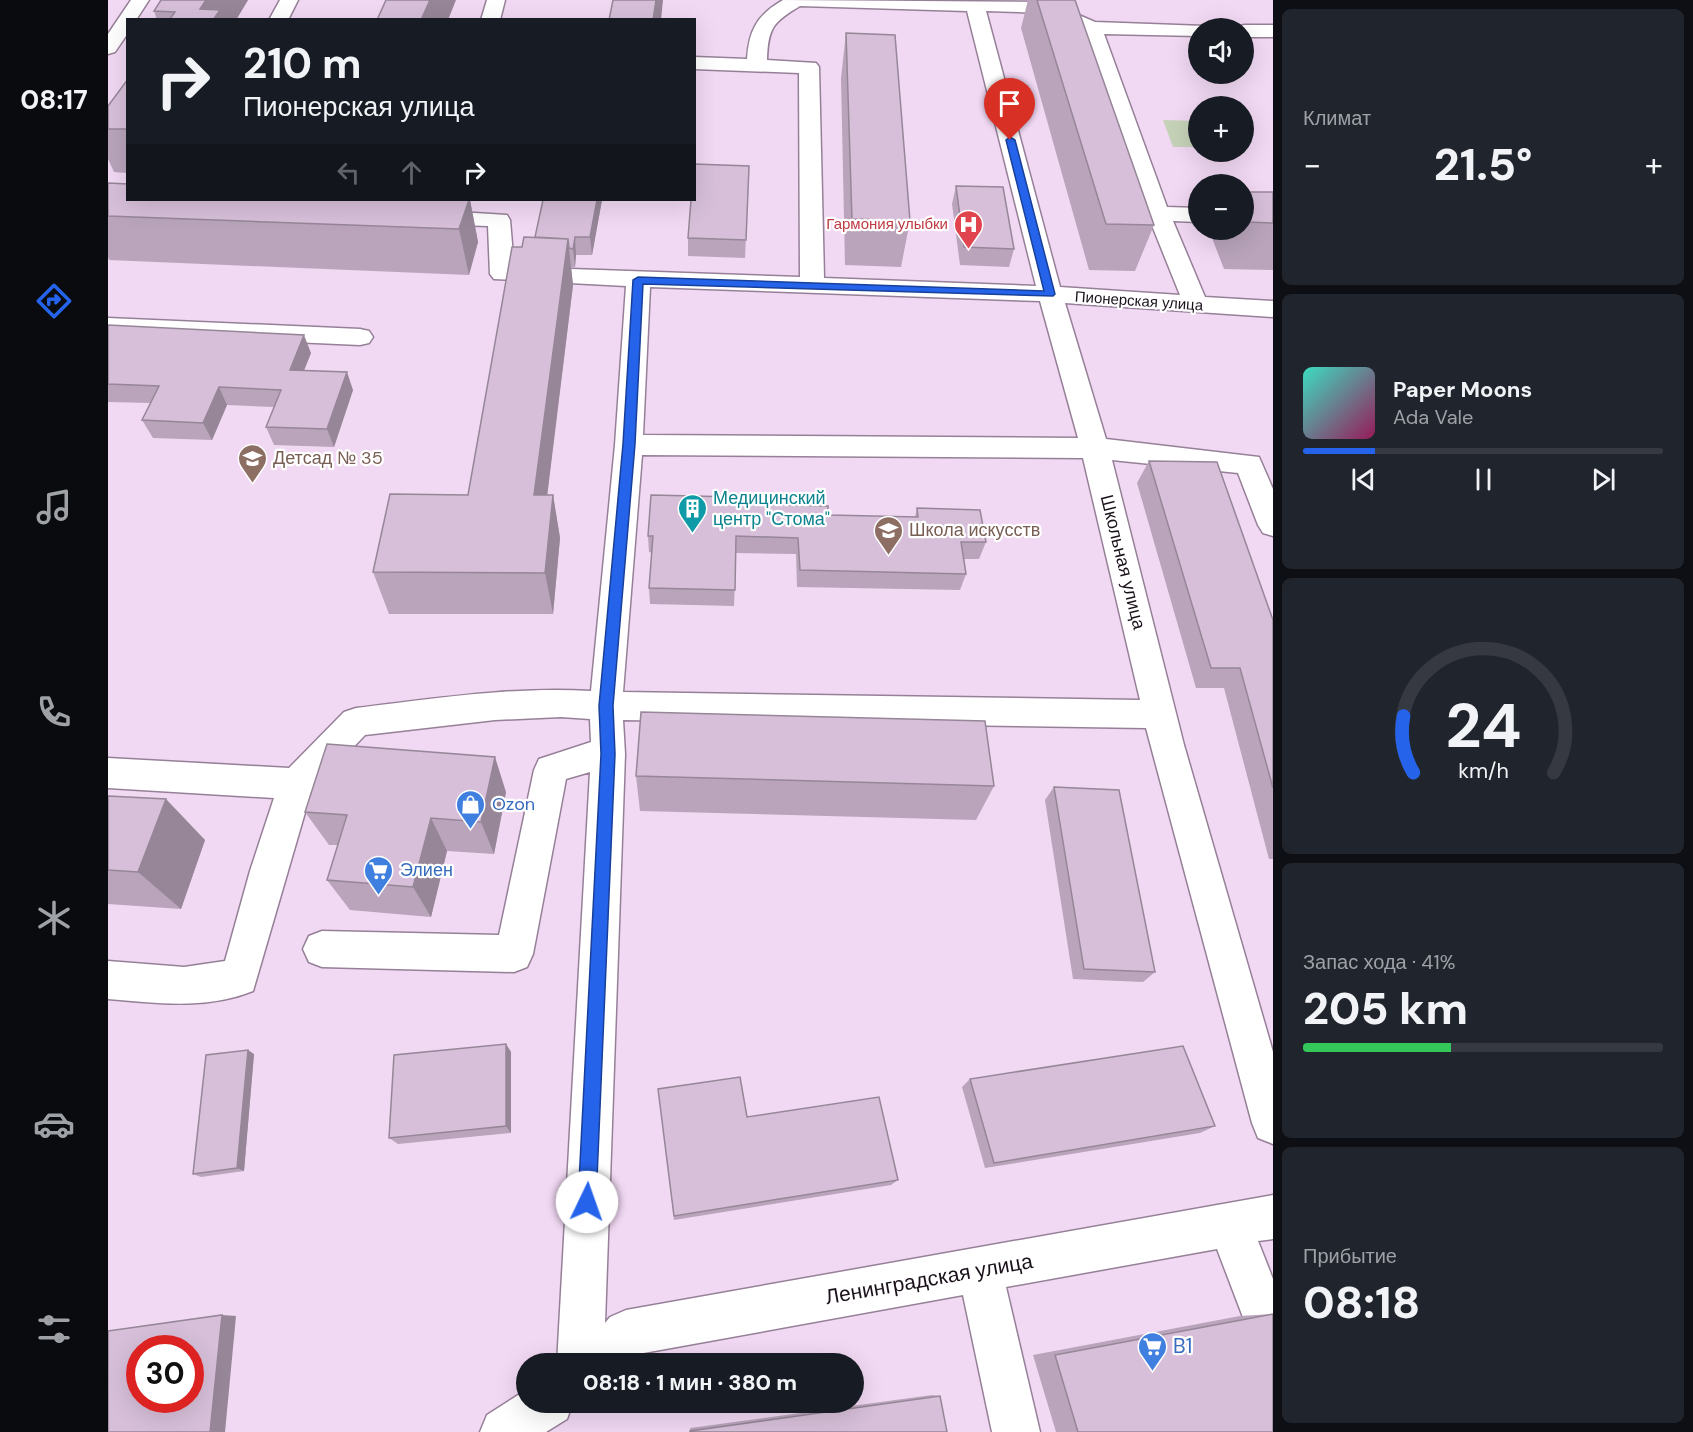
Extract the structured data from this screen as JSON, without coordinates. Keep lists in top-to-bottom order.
{
  "streets": {
    "street": ["Пионерская улица", "Школьная улица", "Ленинградская улица"]
  },
  "crossings": [
    ["Пионерская улица", "Школьная улица"]
  ],
  "places": {
    "hospital": ["Гармония улыбки"],
    "school or university": ["Детсад № 35", "Школа искусств"],
    "building": ["Медицинский центр \"Стома\""],
    "shop": ["Ozon"],
    "supermarket": ["Элиен", "B1"]
  },
  "page": {
    "tabs": "08:17",
    "tile": [
      "Климат",
      ["Запас хода · 41%", "205 km"],
      ["Прибытие", "08:18"]
    ],
    "map_buttons": ["+", "−"],
    "turn": ["210 m", "Пионерская улица"],
    "heat": ["−", "21.5°", "+"],
    "song": ["Paper Moons", "Ada Vale"],
    "limit": "30",
    "trip": "08:18 · 1 мин · 380 m",
    "gauge": ["24", "km/h"]
  }
}
